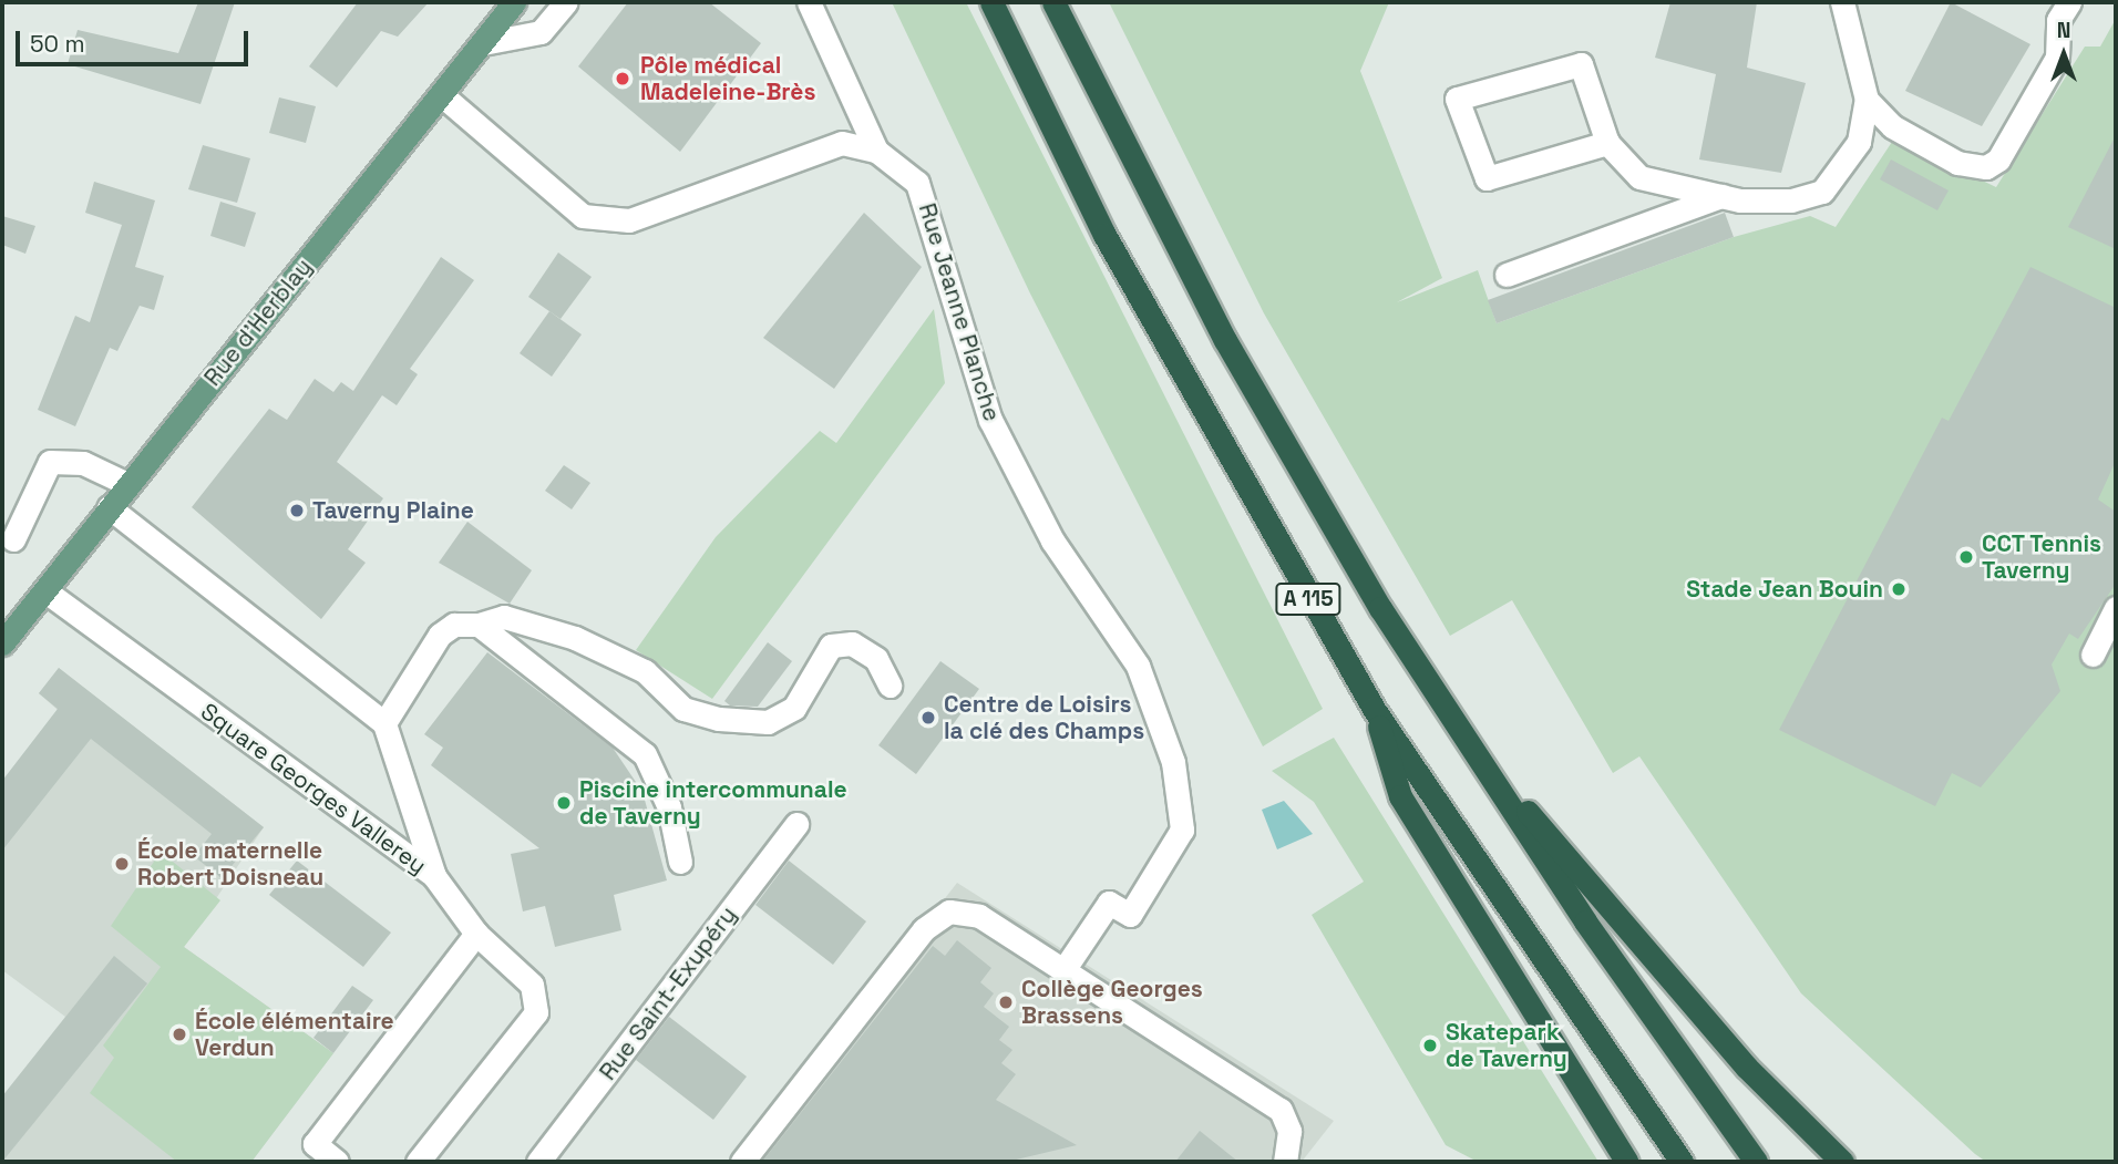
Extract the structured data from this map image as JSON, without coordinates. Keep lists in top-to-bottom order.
{
  "streets": {
    "highway": ["A 115"],
    "main road": ["Rue d'Herblay"],
    "street": ["Rue Jeanne Planche", "Square Georges Vallerey", "Rue Saint-Exupéry"]
  },
  "crossings": [
    ["Rue Jeanne Planche", "Rue d'Herblay"],
    ["Rue d'Herblay", "Square Georges Vallerey"]
  ],
  "places": [
    "Pôle médical Madeleine-Brès",
    "Taverny Plaine",
    "CCT Tennis Taverny",
    "Stade Jean Bouin",
    "Centre de Loisirs la clé des Champs",
    "Piscine intercommunale de Taverny",
    "École maternelle Robert Doisneau",
    "Collège Georges Brassens",
    "École élémentaire Verdun",
    "Skatepark de Taverny"
  ],
  "scale_bar": "50 m",
  "north": "top"
}
